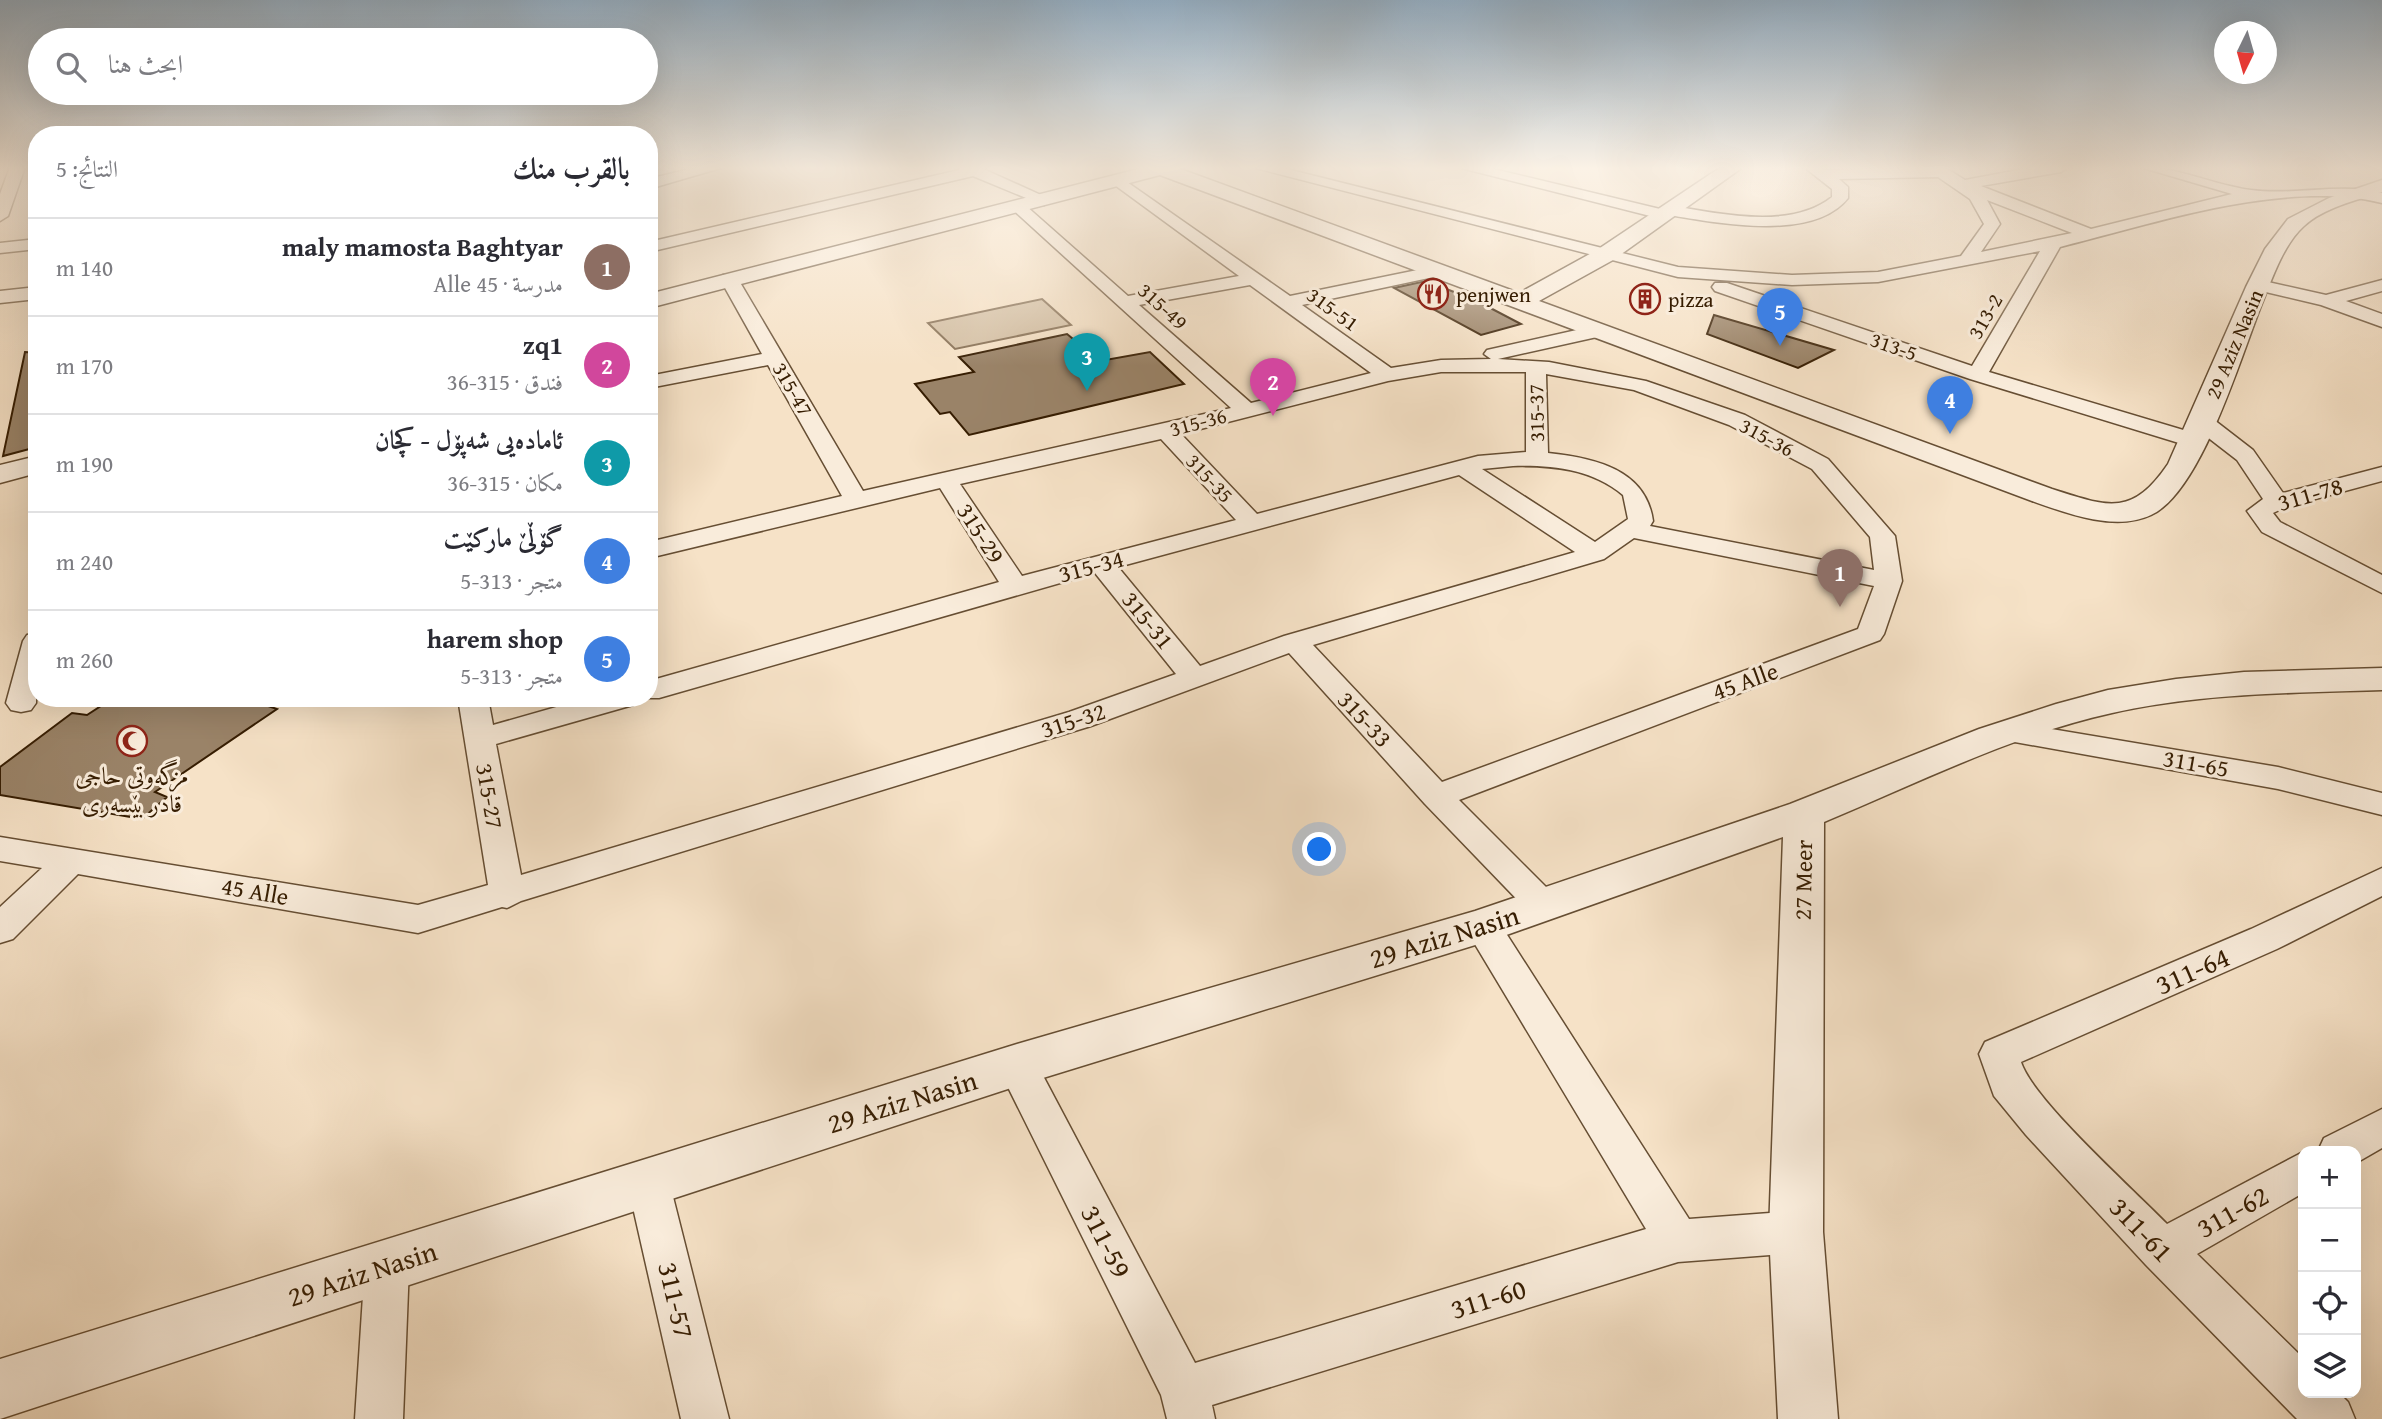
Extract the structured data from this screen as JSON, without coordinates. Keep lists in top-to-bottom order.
{
  "streets": {
    "street": [
      "315-49",
      "315-51",
      "313-2",
      "29 Aziz Nasin",
      "313-5",
      "315-47",
      "315-37",
      "315-36",
      "315-35",
      "311-78",
      "315-29",
      "315-34",
      "315-31",
      "45 Alle",
      "315-33",
      "315-32",
      "311-65",
      "315-27",
      "27 Meer",
      "311-64",
      "311-62",
      "311-61",
      "311-59",
      "311-60",
      "311-57"
    ]
  },
  "crossings": [
    ["315-49", "315-36"],
    ["315-51", "315-36"],
    ["313-2", "313-5"],
    ["29 Aziz Nasin", "313-5"],
    ["29 Aziz Nasin", "315-33"],
    ["29 Aziz Nasin", "27 Meer"],
    ["29 Aziz Nasin", "311-59"],
    ["29 Aziz Nasin", "311-57"],
    ["315-47", "315-36"],
    ["315-37", "315-36"],
    ["315-37", "315-34"],
    ["315-36", "315-35"],
    ["315-36", "315-29"],
    ["315-36", "45 Alle"],
    ["315-35", "315-34"],
    ["315-29", "315-34"],
    ["315-34", "315-31"],
    ["315-34", "315-32"],
    ["315-31", "315-32"],
    ["45 Alle", "315-33"],
    ["45 Alle", "315-32"],
    ["45 Alle", "315-27"],
    ["315-33", "315-32"],
    ["315-32", "315-27"],
    ["311-65", "27 Meer"],
    ["27 Meer", "311-60"],
    ["311-64", "311-61"],
    ["311-62", "311-61"],
    ["311-59", "311-60"]
  ],
  "places": {
    "restaurant": ["penjwen"],
    "building": ["pizza"],
    "mosque": ["مزگەوتی حاجی قادر بێسەری"]
  },
  "north": "bottom",
  "page": {
    "search": "ابحث هنا",
    "heading": ["بالقرب منك", "النتائج: 5"],
    "list": [
      {
        "mark": "1",
        "name": "maly mamosta Baghtyar",
        "note": "مدرسة · 45 Alle",
        "value": "140 m"
      },
      {
        "mark": "2",
        "name": "zq1",
        "note": "فندق · 315-36",
        "value": "170 m"
      },
      {
        "mark": "3",
        "name": "ئامادەیی شەپۆل - کچان",
        "note": "مكان · 315-36",
        "value": "190 m"
      },
      {
        "mark": "4",
        "name": "گۆڵێ مارکێت",
        "note": "متجر · 313-5",
        "value": "240 m"
      },
      {
        "mark": "5",
        "name": "harem shop",
        "note": "متجر · 313-5",
        "value": "260 m"
      }
    ],
    "pins": [
      "5",
      "3",
      "2",
      "4",
      "1"
    ],
    "map_buttons": ["+", "−"]
  }
}
